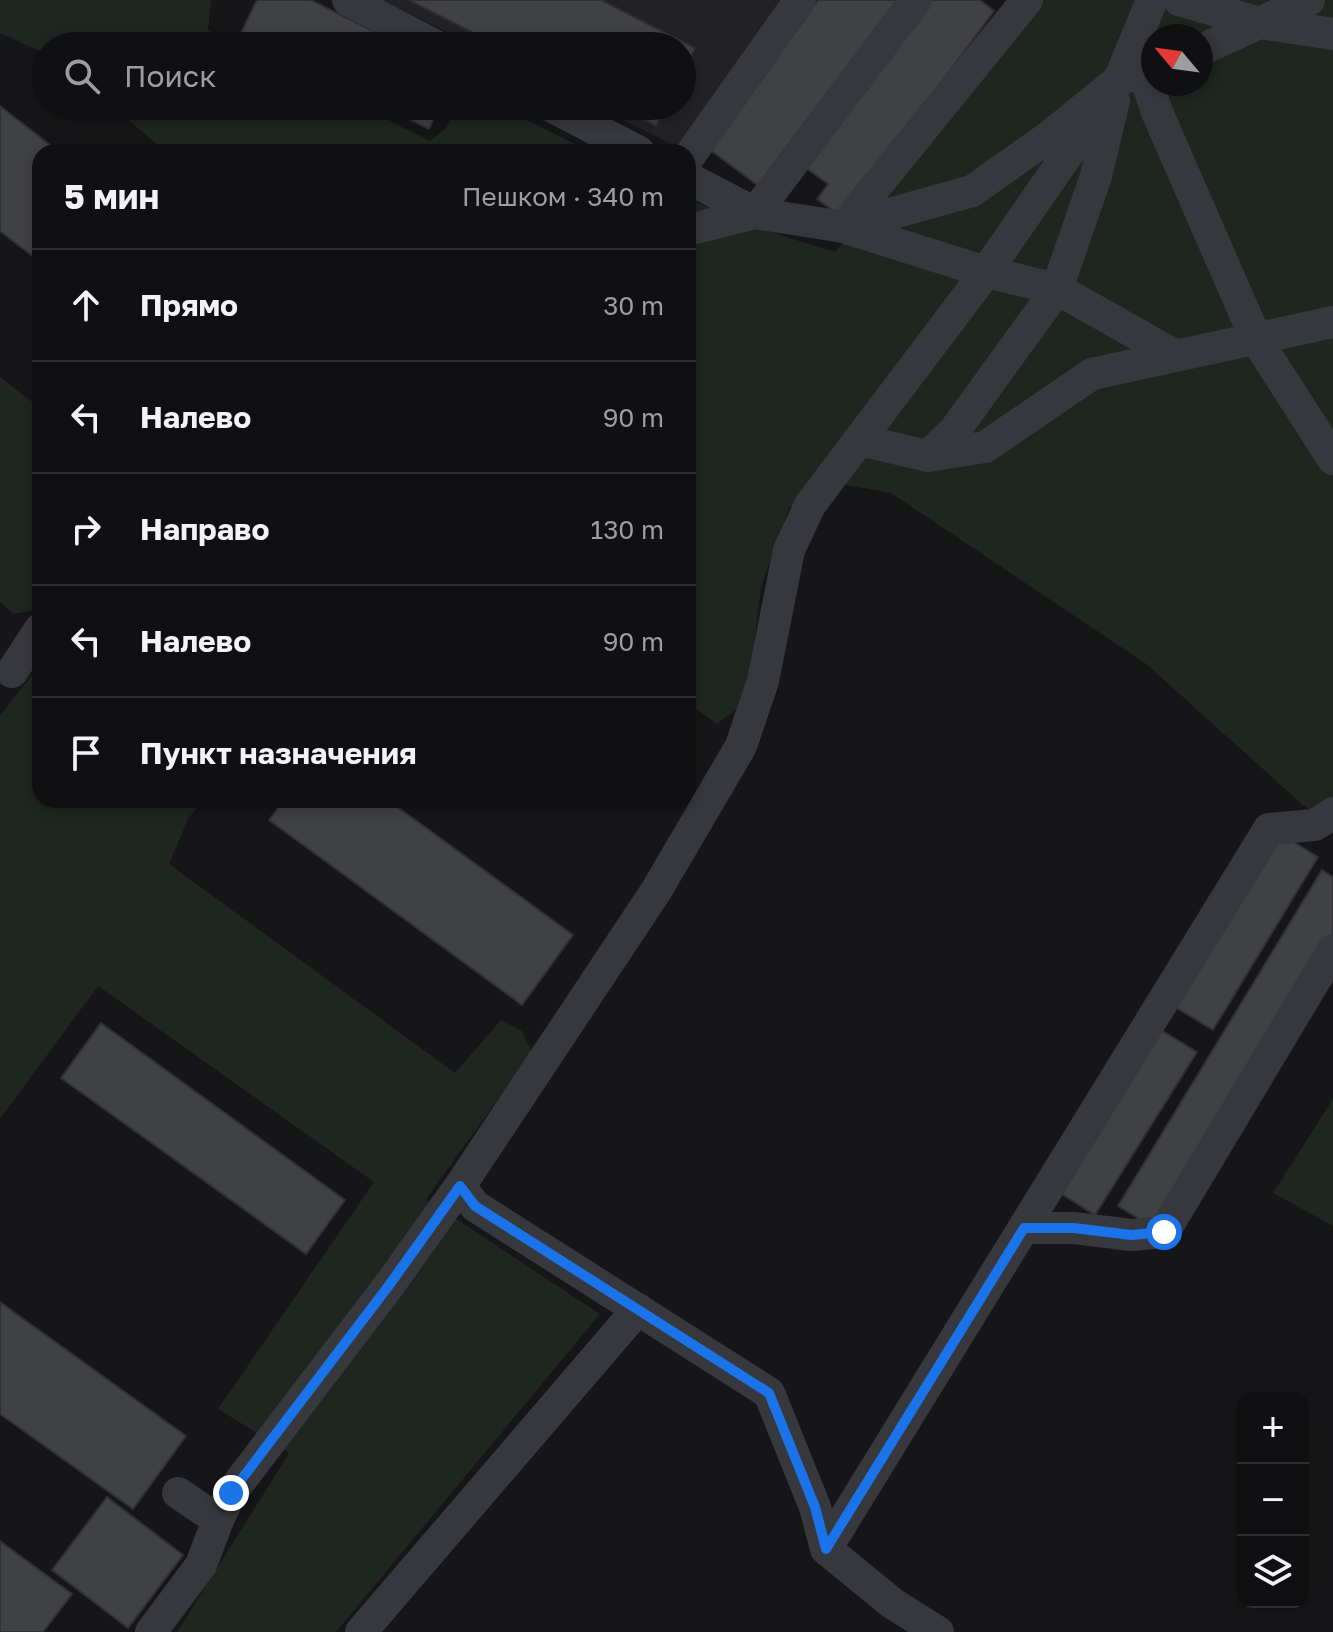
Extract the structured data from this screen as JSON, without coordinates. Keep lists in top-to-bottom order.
{
  "north": "top left",
  "page": {
    "search": "Поиск",
    "heading": ["5 мин", "Пешком · 340 m"],
    "list": [
      ["Прямо", "30 m"],
      ["Налево", "90 m"],
      ["Направо", "130 m"],
      ["Налево", "90 m"],
      "Пункт назначения"
    ],
    "map_buttons": ["+", "−"]
  }
}
